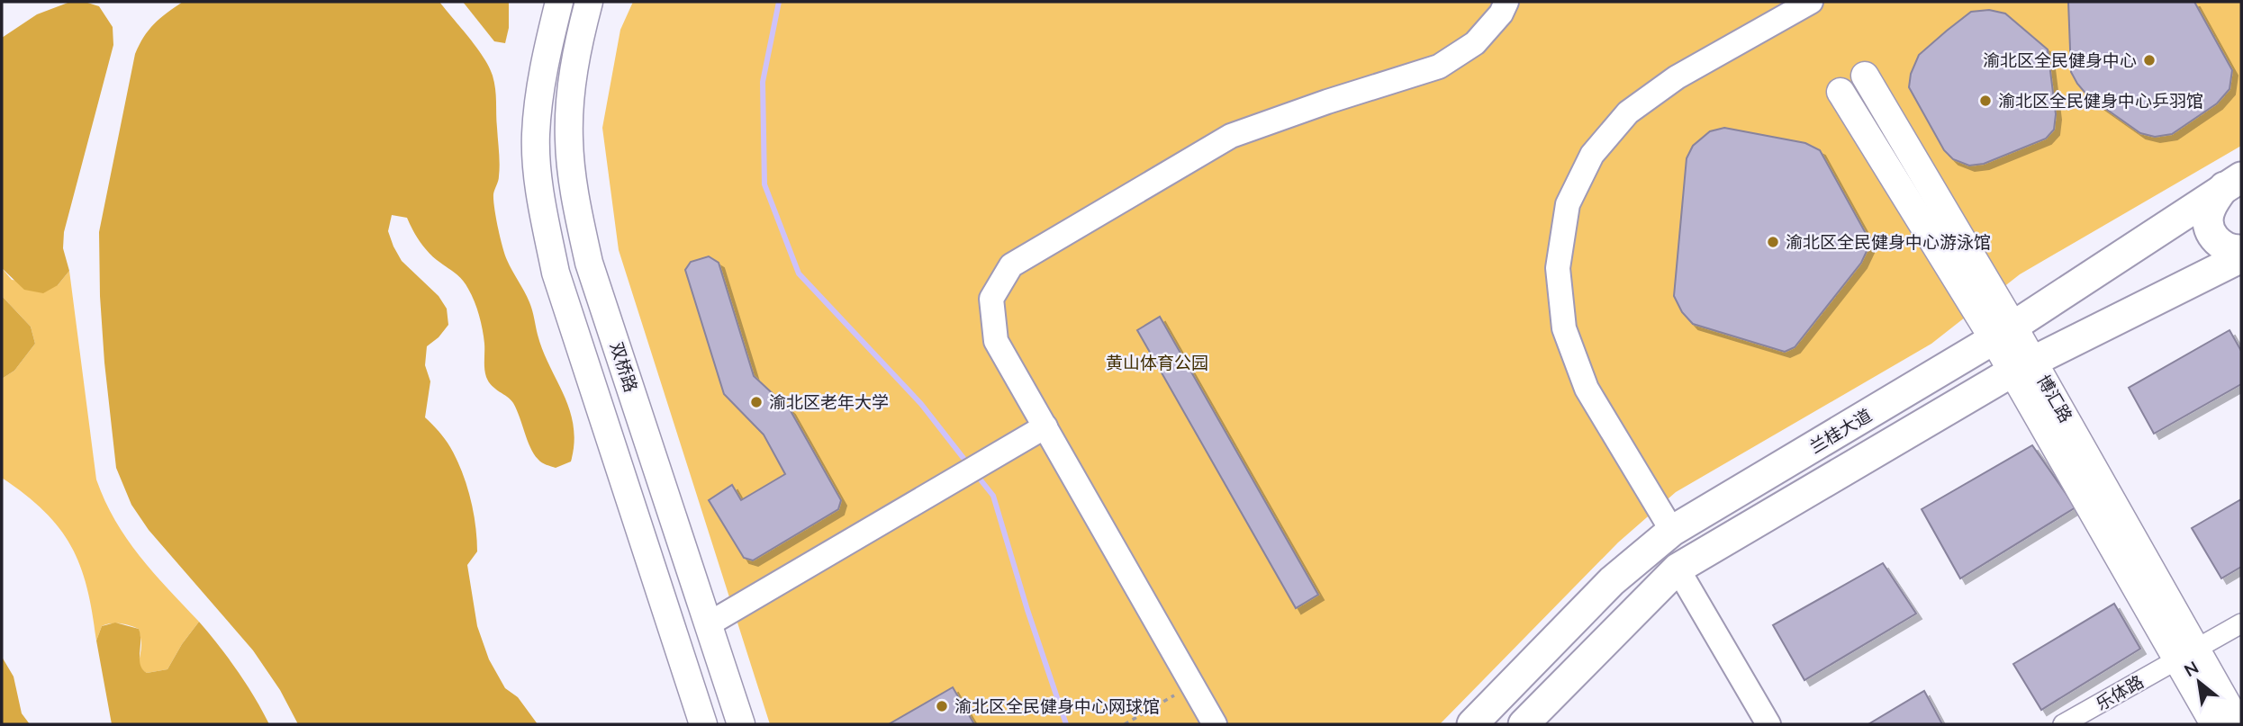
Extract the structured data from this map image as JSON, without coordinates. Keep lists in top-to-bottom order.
{
  "streets": {
    "main road": ["双桥路", "博汇路", "兰桂大道"],
    "street": ["乐体路"]
  },
  "crossings": [
    ["博汇路", "兰桂大道"],
    ["博汇路", "乐体路"]
  ],
  "parks": ["黄山体育公园"],
  "places": [
    "渝北区全民健身中心",
    "渝北区全民健身中心乒羽馆",
    "渝北区全民健身中心游泳馆",
    "渝北区老年大学",
    "渝北区全民健身中心网球馆"
  ],
  "north": "top left"
}
